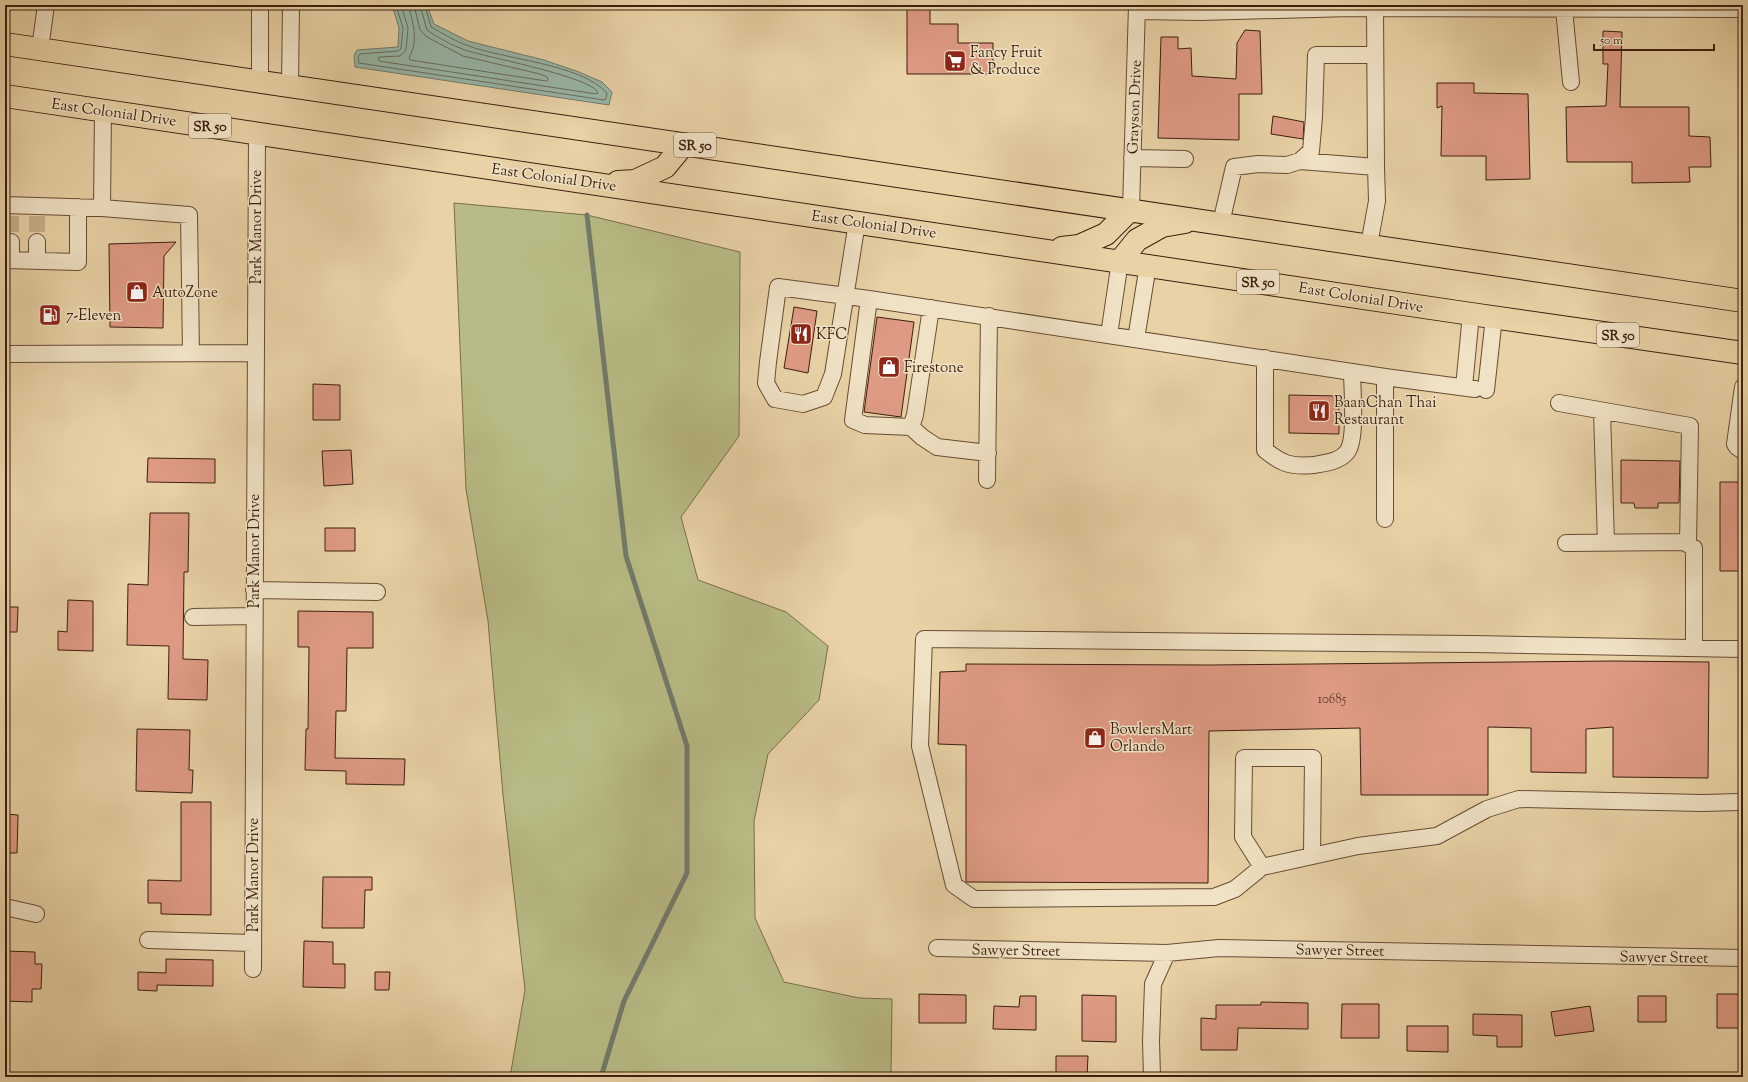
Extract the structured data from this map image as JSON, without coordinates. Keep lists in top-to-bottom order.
{
  "streets": {
    "highway": ["East Colonial Drive", "SR 50"],
    "street": ["Grayson Drive", "Park Manor Drive", "Sawyer Street"]
  },
  "crossings": [
    ["Grayson Drive", "SR 50"],
    ["East Colonial Drive", "Park Manor Drive"]
  ],
  "places": {
    "supermarket": ["Fancy Fruit & Produce"],
    "shop": ["AutoZone", "Firestone", "BowlersMart Orlando"],
    "fuel station": ["7-Eleven"],
    "restaurant": ["KFC", "BaanChan Thai Restaurant"]
  },
  "house_numbers": ["10685"],
  "scale_bar": "50 m"
}
